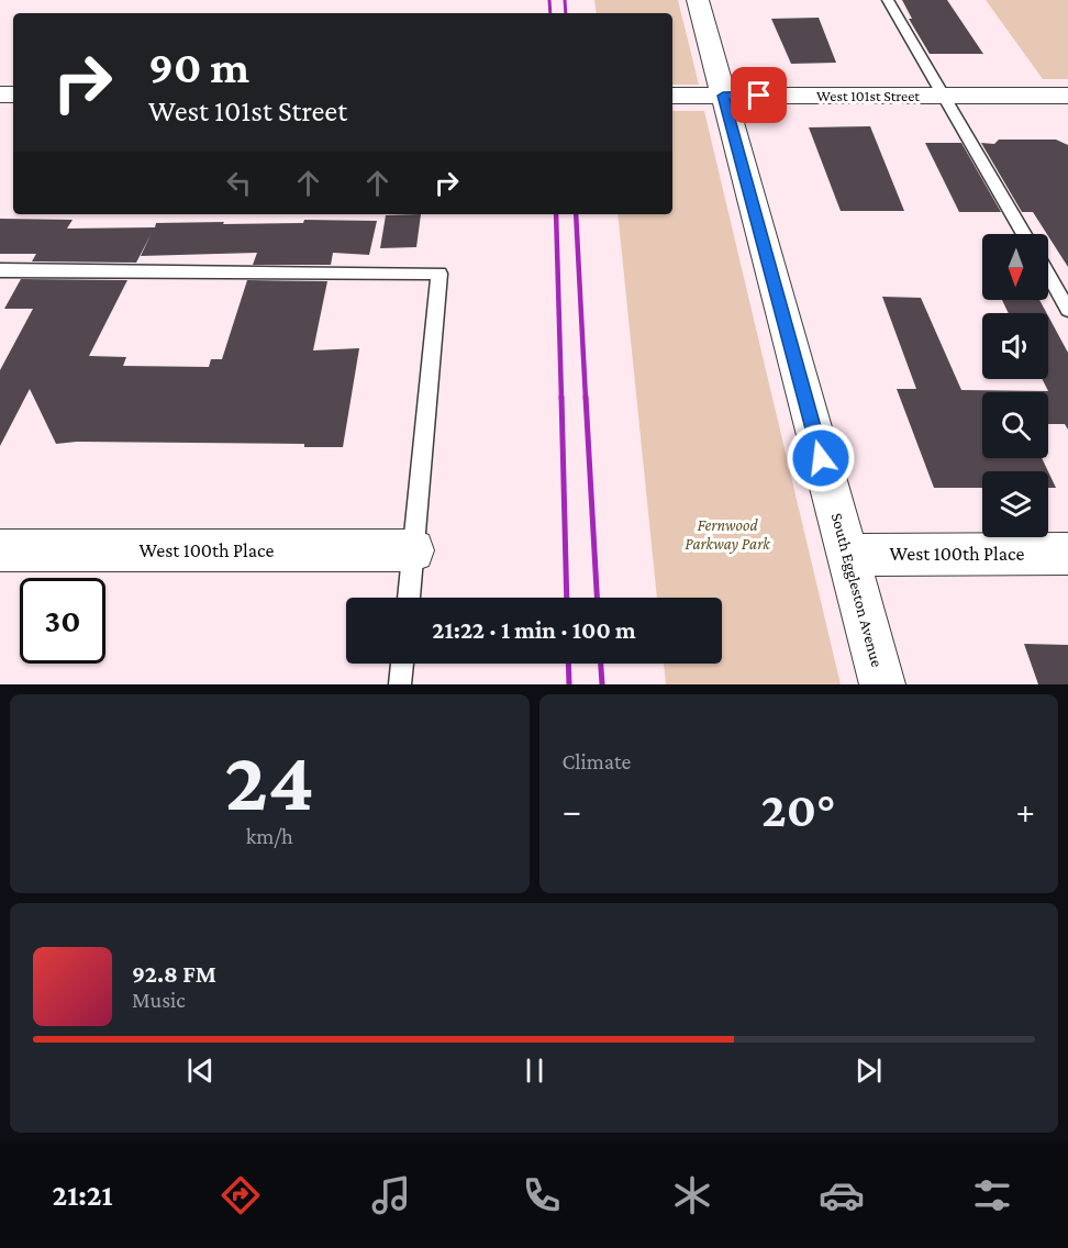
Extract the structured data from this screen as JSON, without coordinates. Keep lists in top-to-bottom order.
{
  "streets": {
    "street": ["West 101st Street", "West 100th Place", "South Eggleston Avenue"]
  },
  "crossings": [
    ["West 101st Street", "South Eggleston Avenue"],
    ["West 100th Place", "South Eggleston Avenue"]
  ],
  "parks": ["Fernwood Parkway Park"],
  "north": "bottom",
  "page": {
    "turn": ["90 m", "West 101st Street"],
    "limit": "30",
    "trip": "21:22 · 1 min · 100 m",
    "tile": [
      ["24", "km/h"],
      "Climate"
    ],
    "heat": ["−", "20°", "+"],
    "song": ["92.8 FM", "Music"],
    "tabs": "21:21"
  }
}
